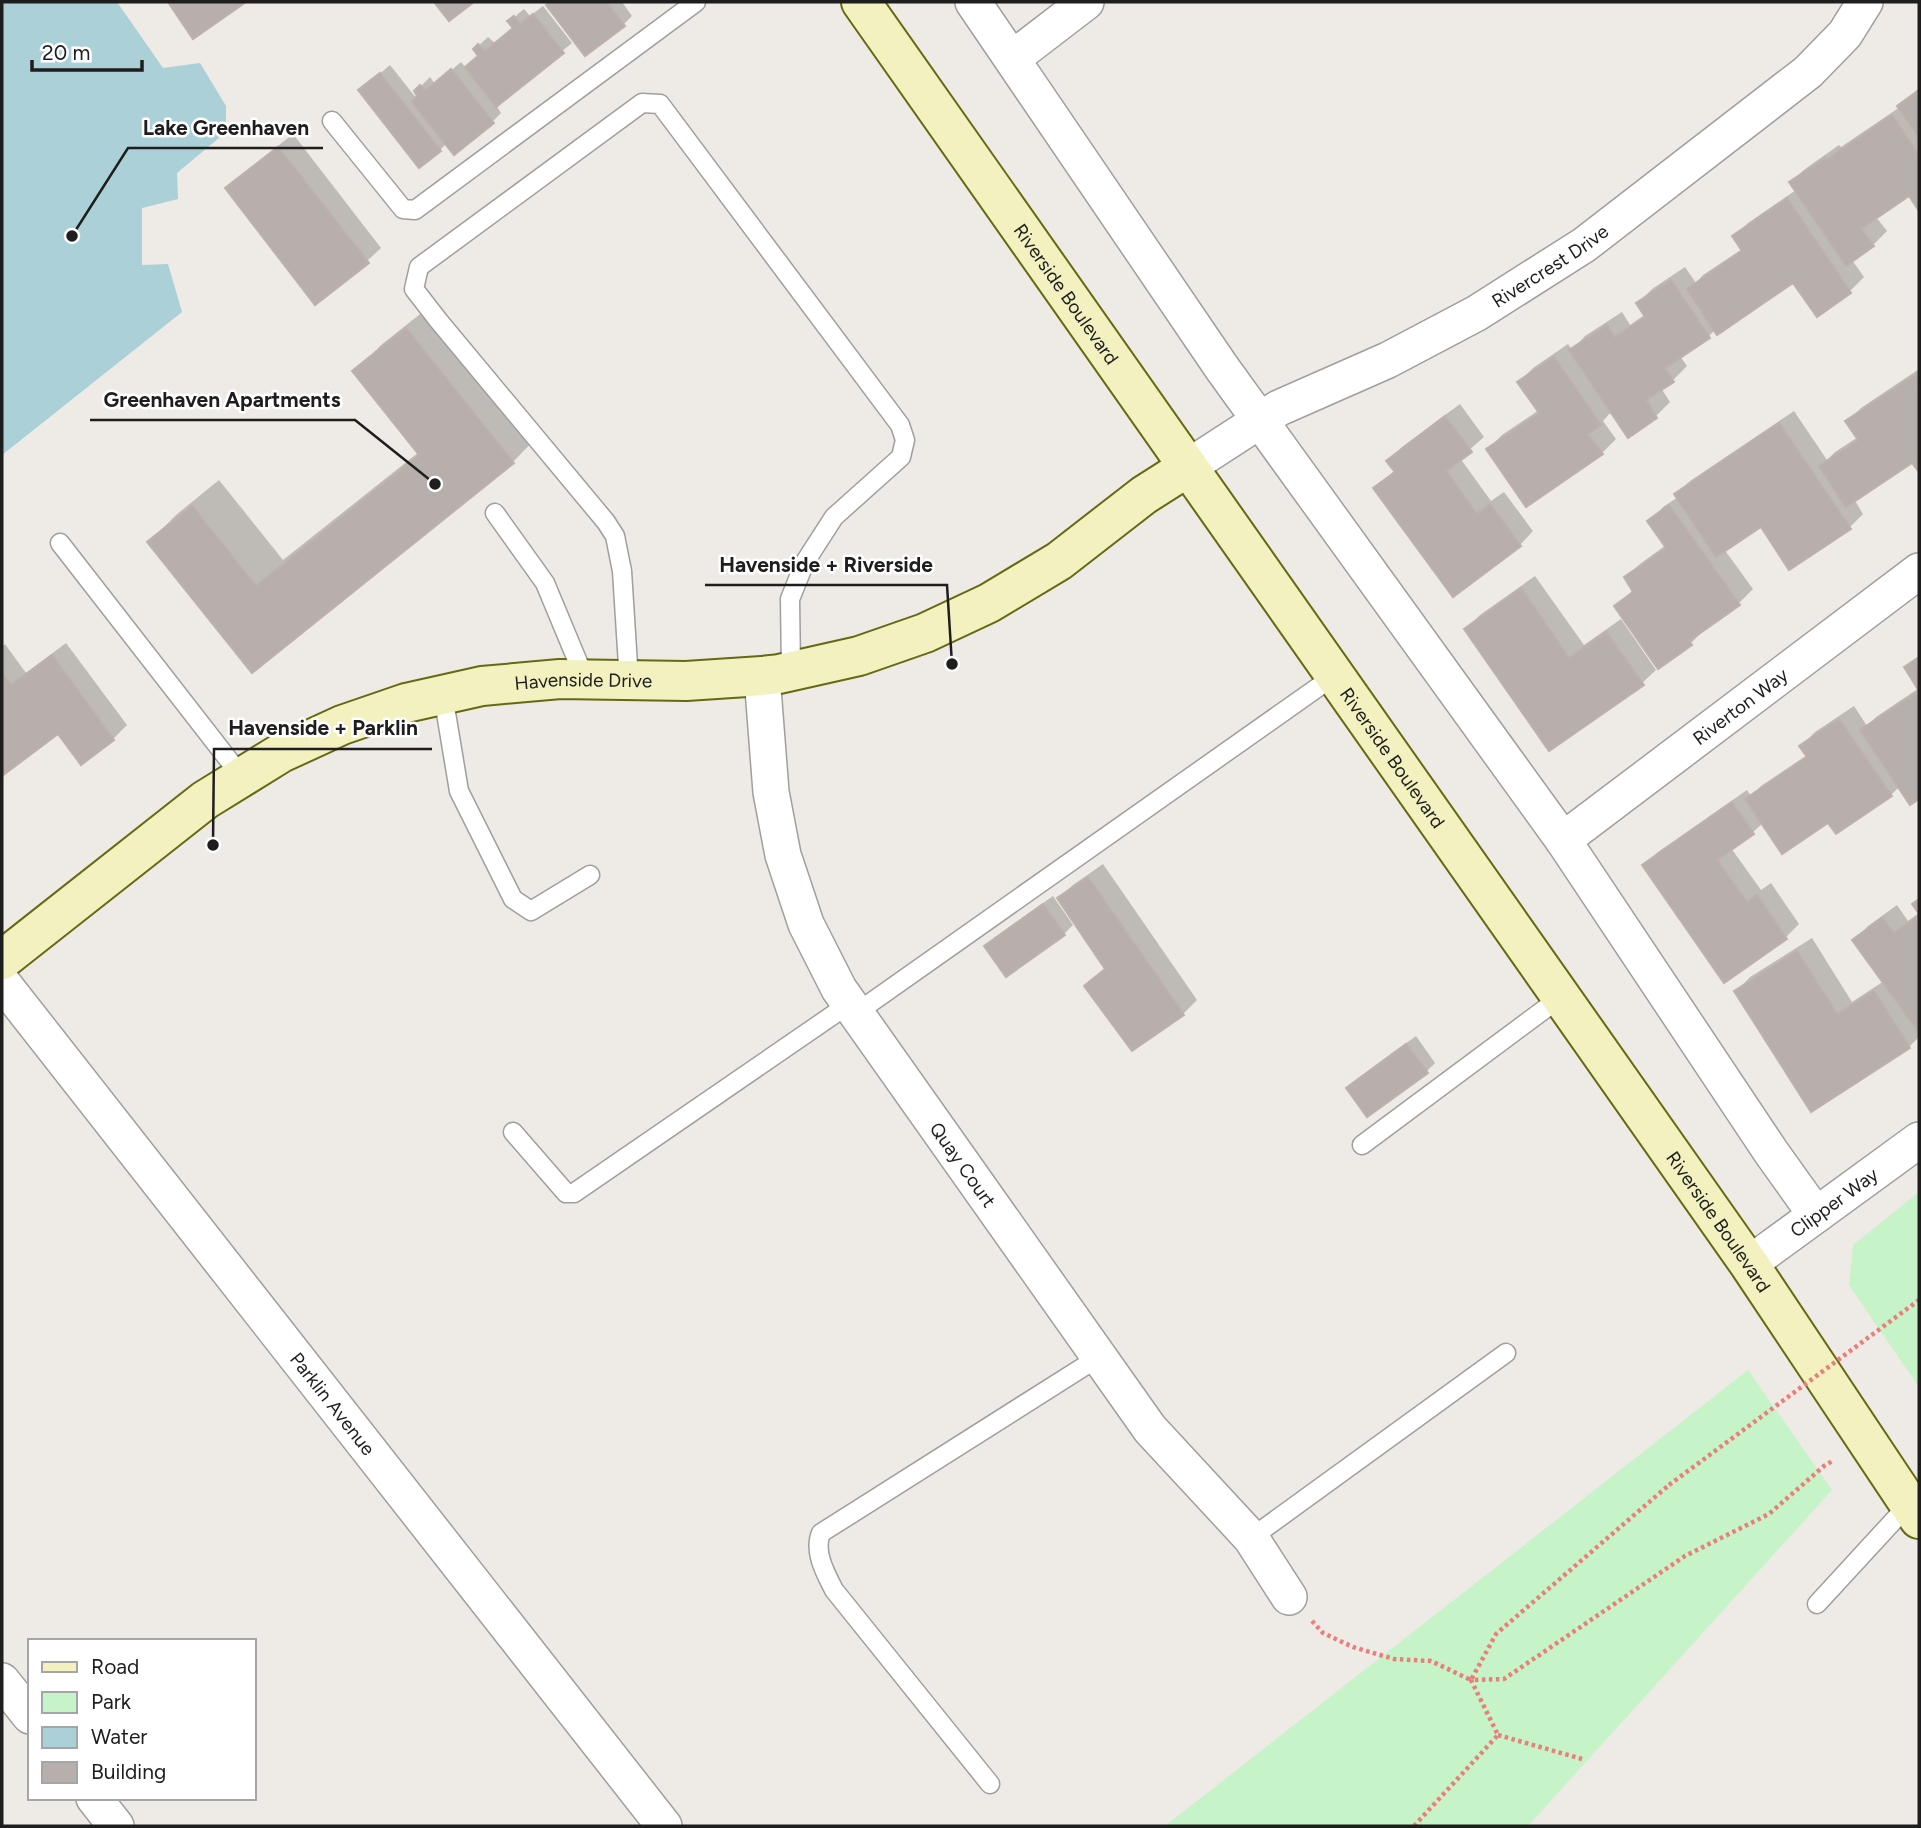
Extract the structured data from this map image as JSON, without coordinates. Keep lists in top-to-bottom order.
{
  "streets": {
    "main road": ["Riverside Boulevard", "Havenside Drive"],
    "street": [
      "Rivercrest Drive",
      "Riverton Way",
      "Quay Court",
      "Clipper Way",
      "Parklin Avenue"
    ]
  },
  "crossings": [
    ["Rivercrest Drive", "Riverside Boulevard"],
    ["Rivercrest Drive", "Havenside Drive"],
    ["Riverside Boulevard", "Havenside Drive"],
    ["Riverside Boulevard", "Clipper Way"],
    ["Havenside Drive", "Quay Court"]
  ],
  "places": [
    "Lake Greenhaven",
    "Greenhaven Apartments",
    "Havenside + Riverside",
    "Havenside + Parklin"
  ],
  "legend": [
    "Road",
    "Park",
    "Water",
    "Building"
  ],
  "scale_bar": "20 m"
}
